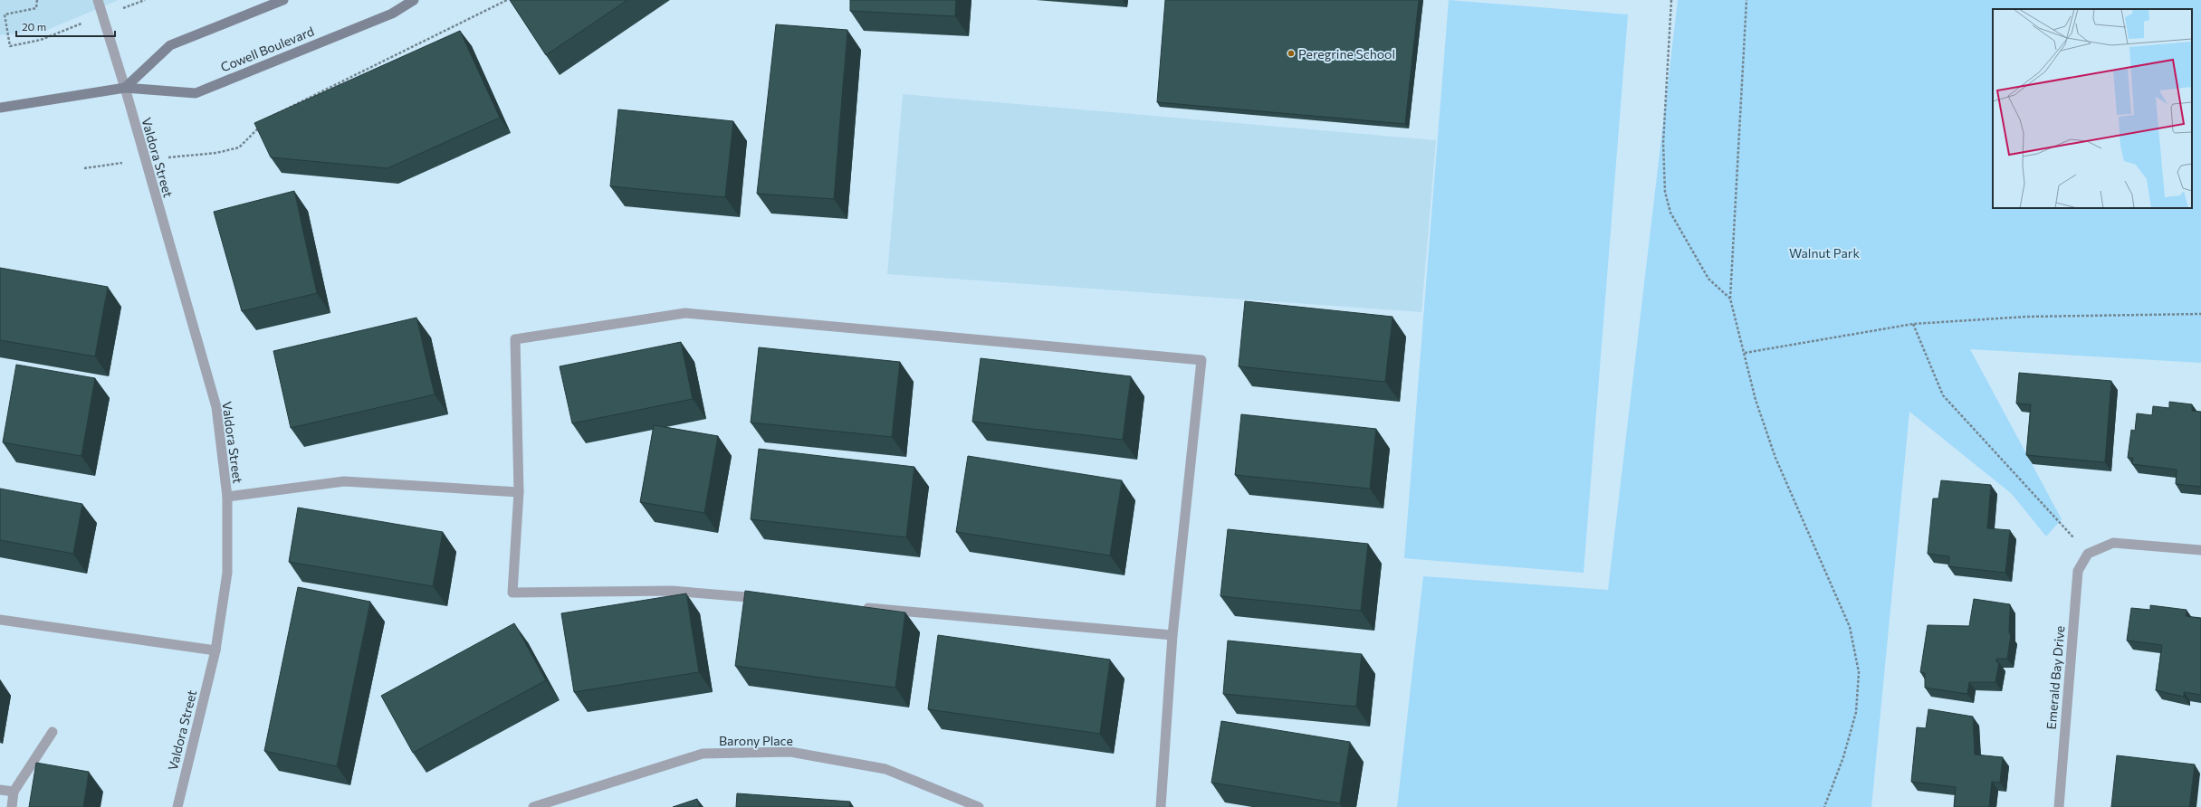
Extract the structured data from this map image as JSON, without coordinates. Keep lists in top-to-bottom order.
{
  "streets": {
    "main road": ["Cowell Boulevard"],
    "street": ["Valdora Street", "Emerald Bay Drive", "Barony Place"]
  },
  "crossings": [
    ["Cowell Boulevard", "Valdora Street"]
  ],
  "parks": ["Walnut Park"],
  "places": ["Peregrine School"],
  "scale_bar": "20 m"
}
